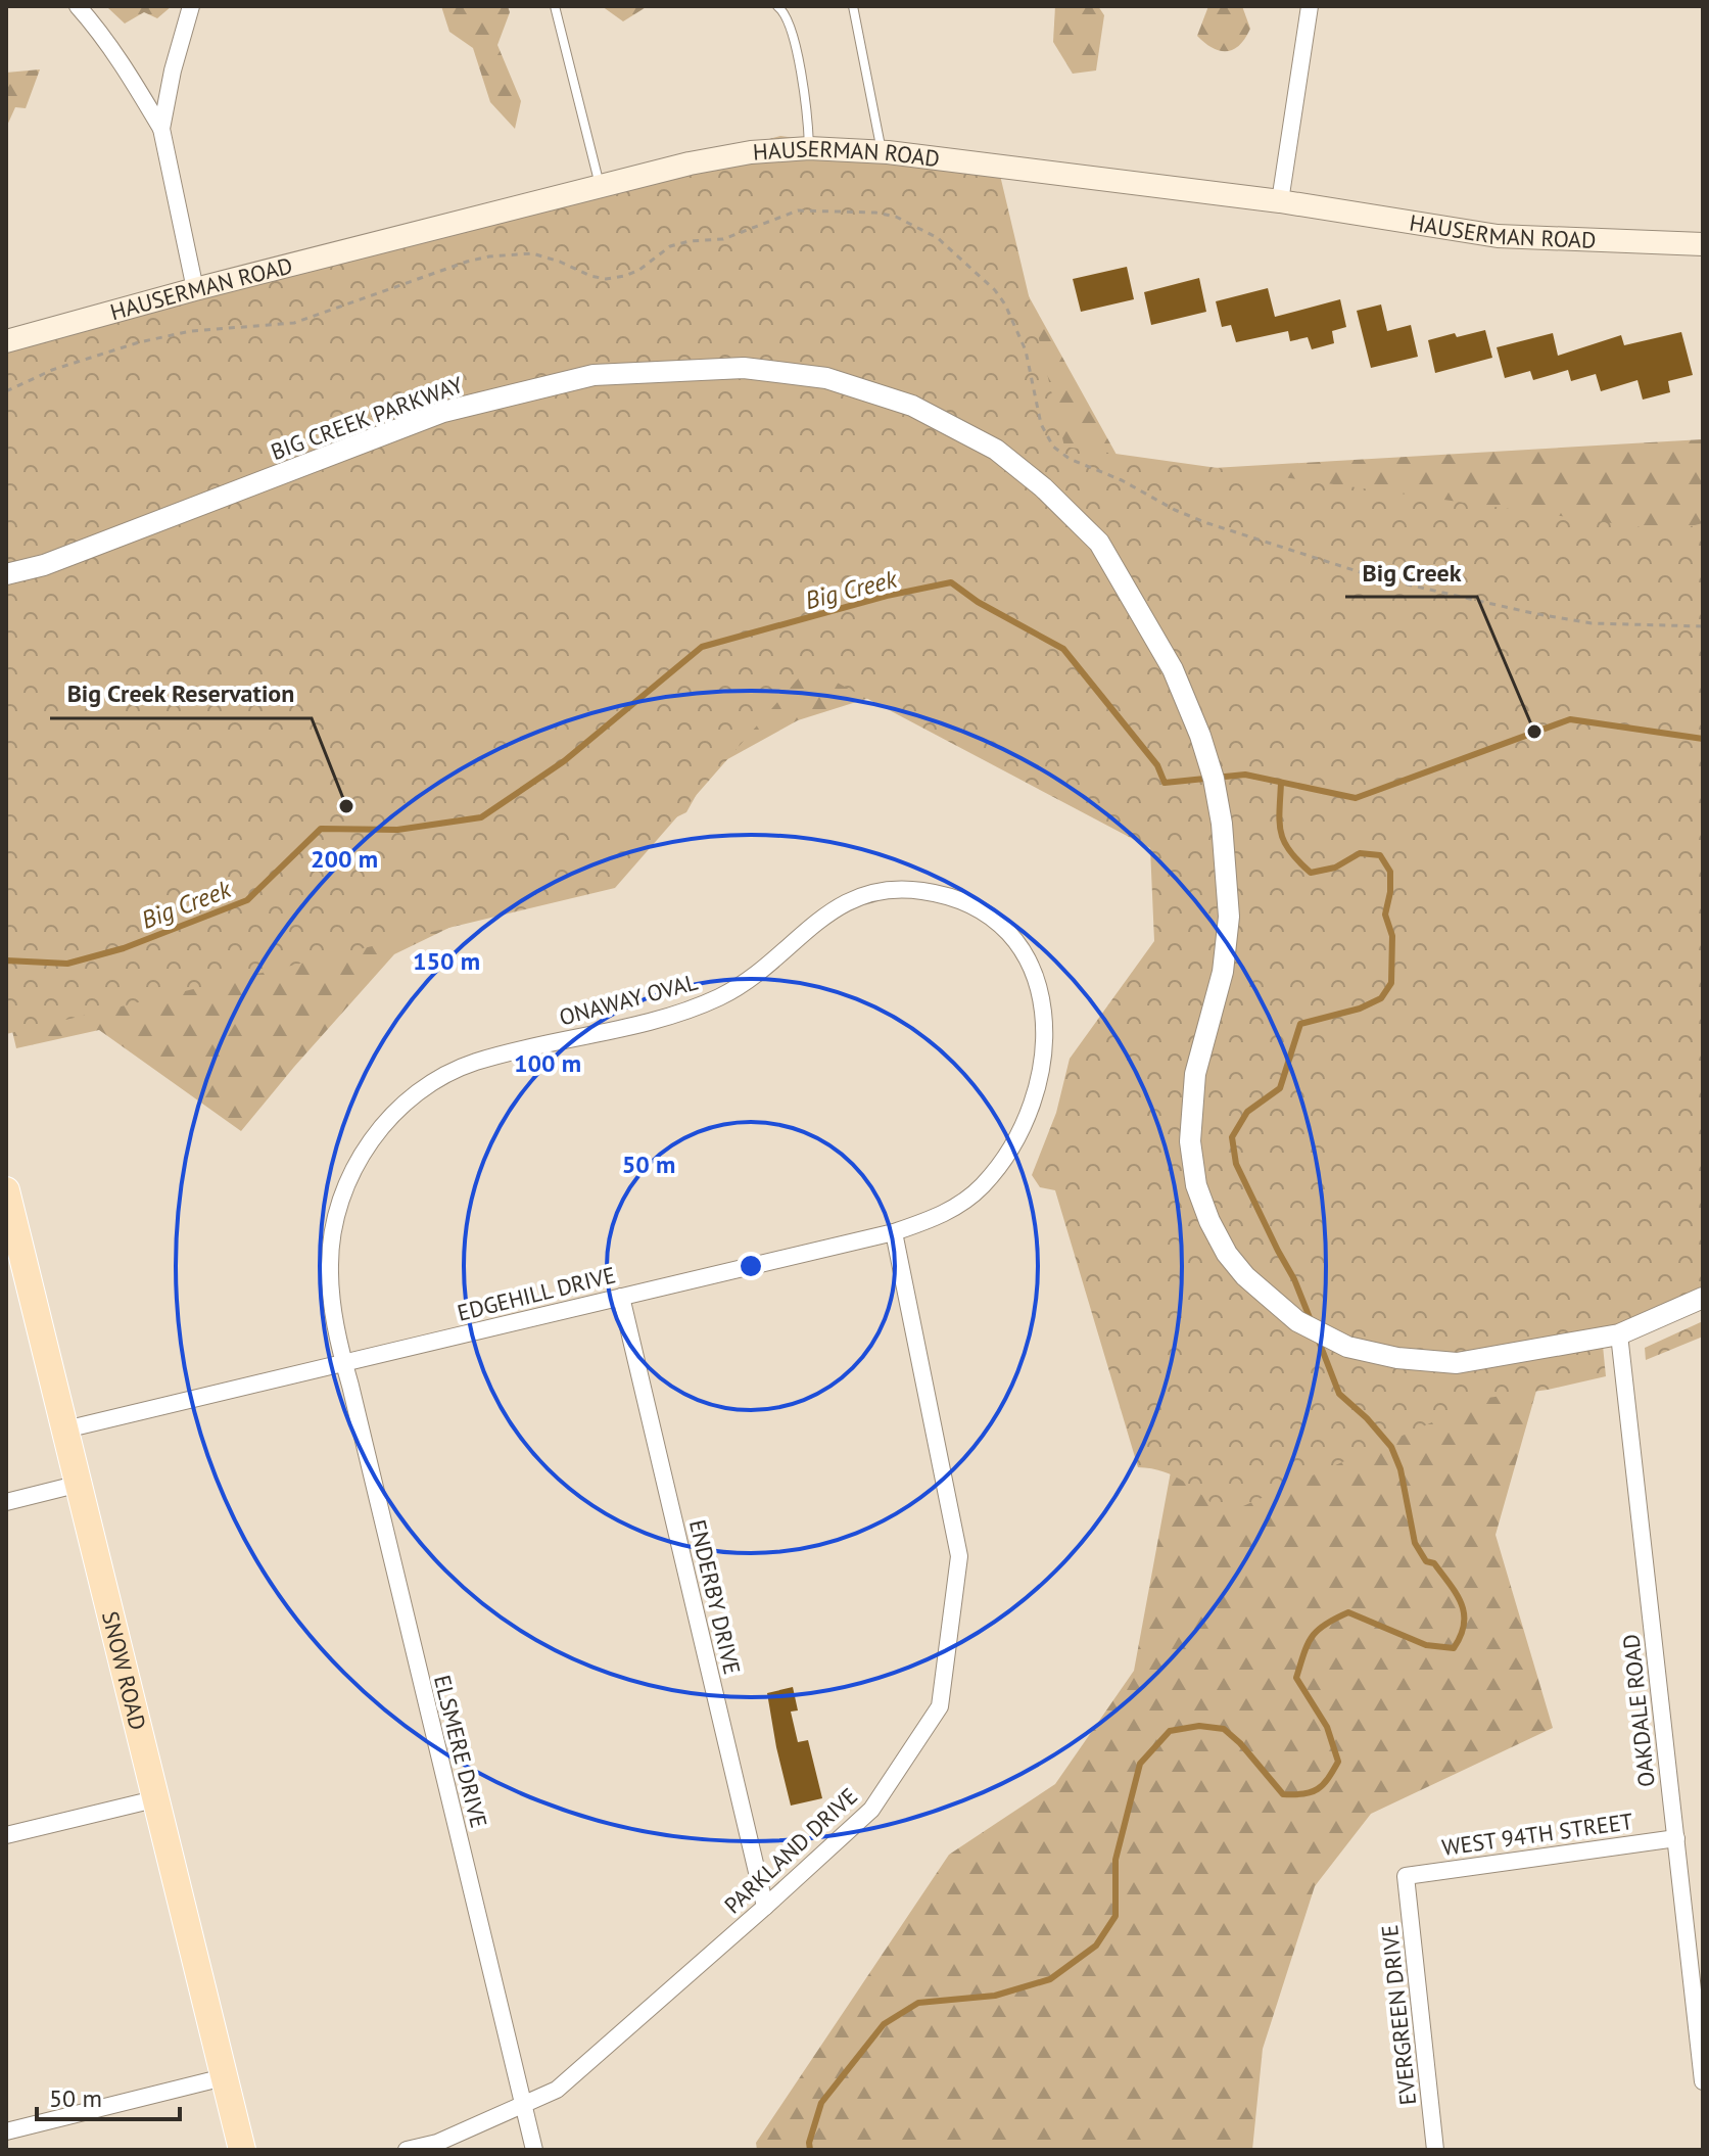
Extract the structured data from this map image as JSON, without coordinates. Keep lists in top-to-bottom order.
{
  "streets": {
    "main road": ["HAUSERMAN ROAD", "SNOW ROAD"],
    "street": [
      "BIG CREEK PARKWAY",
      "ONAWAY OVAL",
      "EDGEHILL DRIVE",
      "ENDERBY DRIVE",
      "OAKDALE ROAD",
      "ELSMERE DRIVE",
      "WEST 94TH STREET",
      "PARKLAND DRIVE",
      "EVERGREEN DRIVE"
    ]
  },
  "crossings": [
    ["BIG CREEK PARKWAY", "OAKDALE ROAD"],
    ["ONAWAY OVAL", "EDGEHILL DRIVE"],
    ["ONAWAY OVAL", "ELSMERE DRIVE"],
    ["EDGEHILL DRIVE", "ENDERBY DRIVE"],
    ["EDGEHILL DRIVE", "SNOW ROAD"],
    ["EDGEHILL DRIVE", "ELSMERE DRIVE"],
    ["EDGEHILL DRIVE", "PARKLAND DRIVE"],
    ["ENDERBY DRIVE", "PARKLAND DRIVE"],
    ["OAKDALE ROAD", "WEST 94TH STREET"],
    ["ELSMERE DRIVE", "PARKLAND DRIVE"],
    ["WEST 94TH STREET", "EVERGREEN DRIVE"]
  ],
  "water": ["Big Creek"],
  "places": ["Big Creek", "Big Creek Reservation"],
  "scale_bar": "50 m",
  "rings": [
    "200 m",
    "150 m",
    "100 m",
    "50 m"
  ]
}
